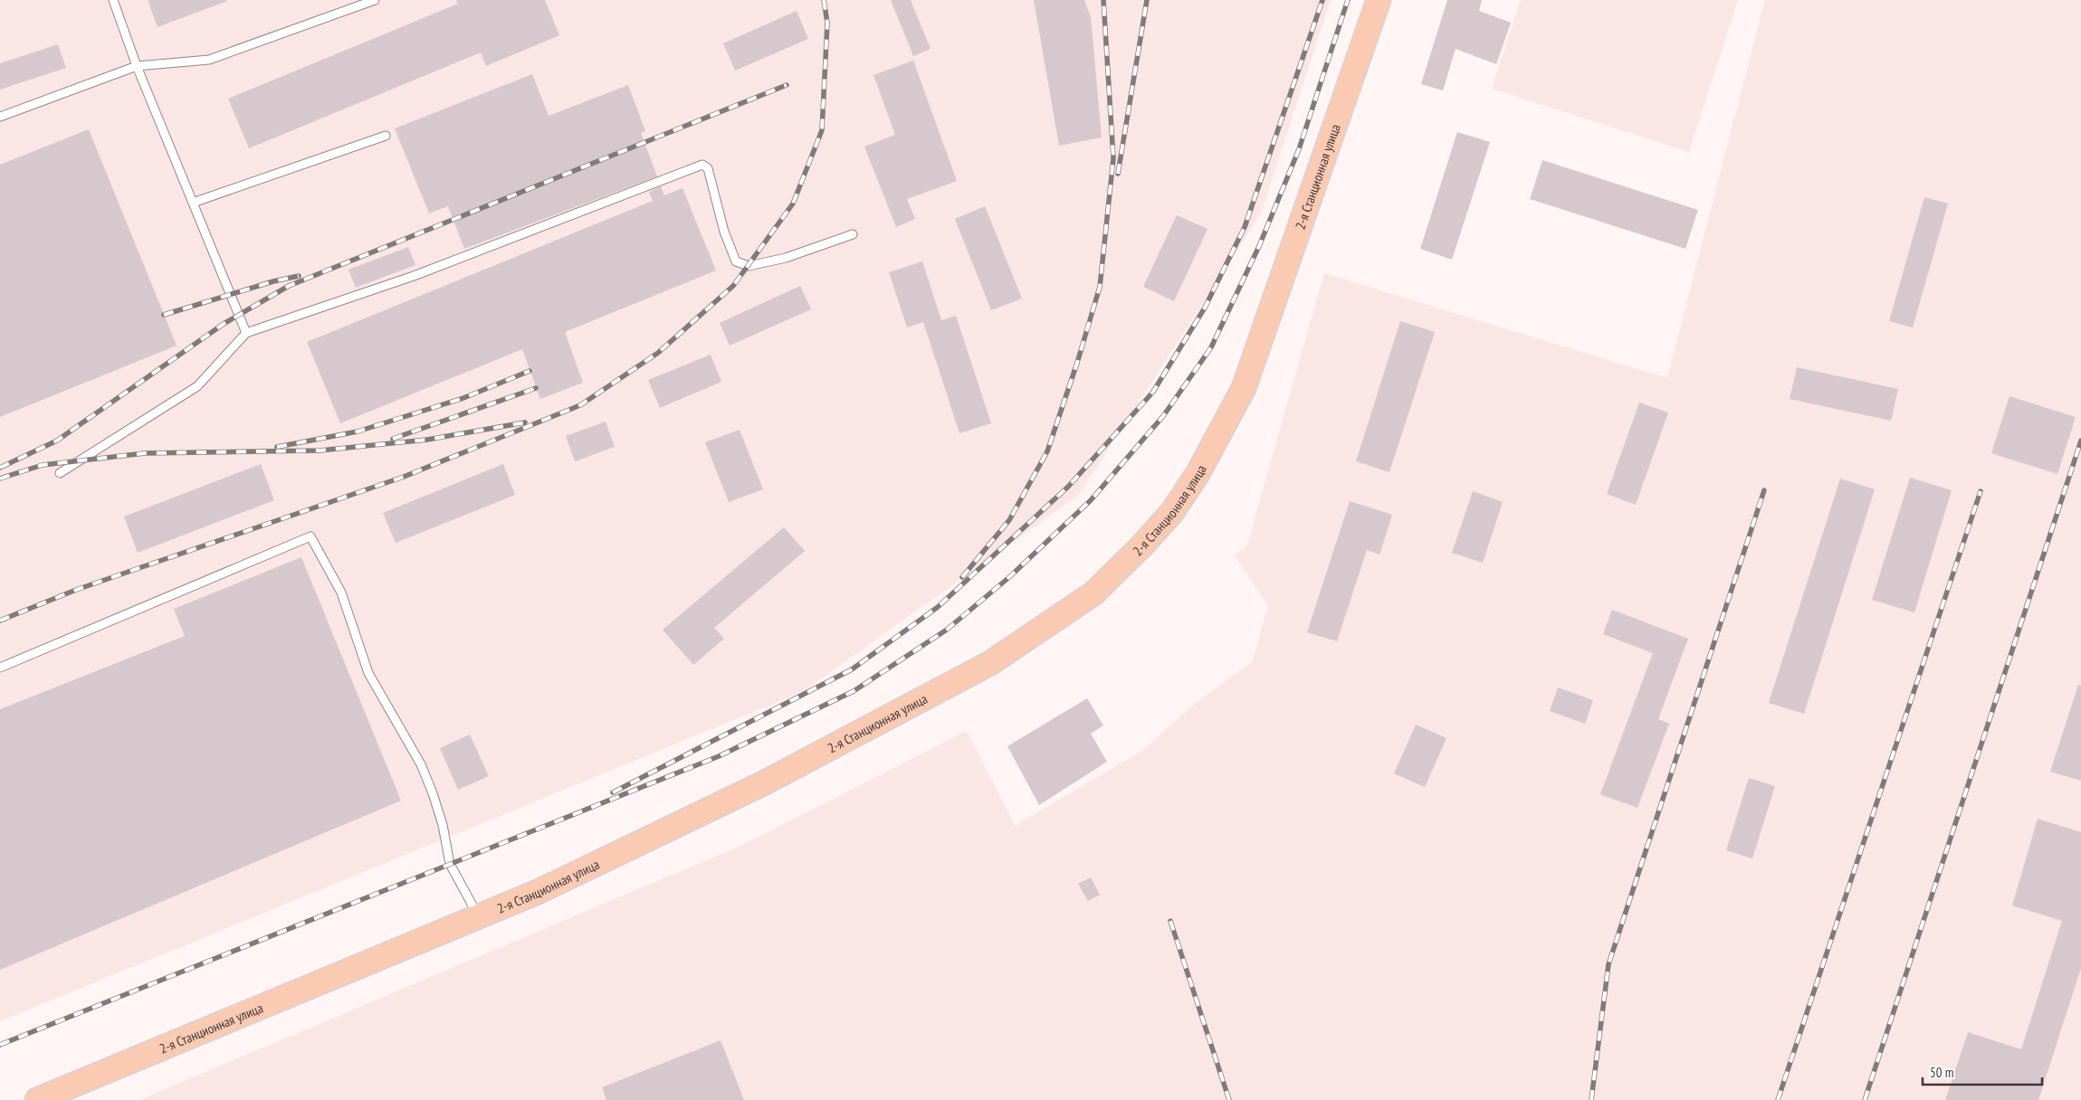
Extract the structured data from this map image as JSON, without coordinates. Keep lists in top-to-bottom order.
{
  "streets": {
    "main road": ["2-я Станционная улица"]
  },
  "scale_bar": "50 m"
}
